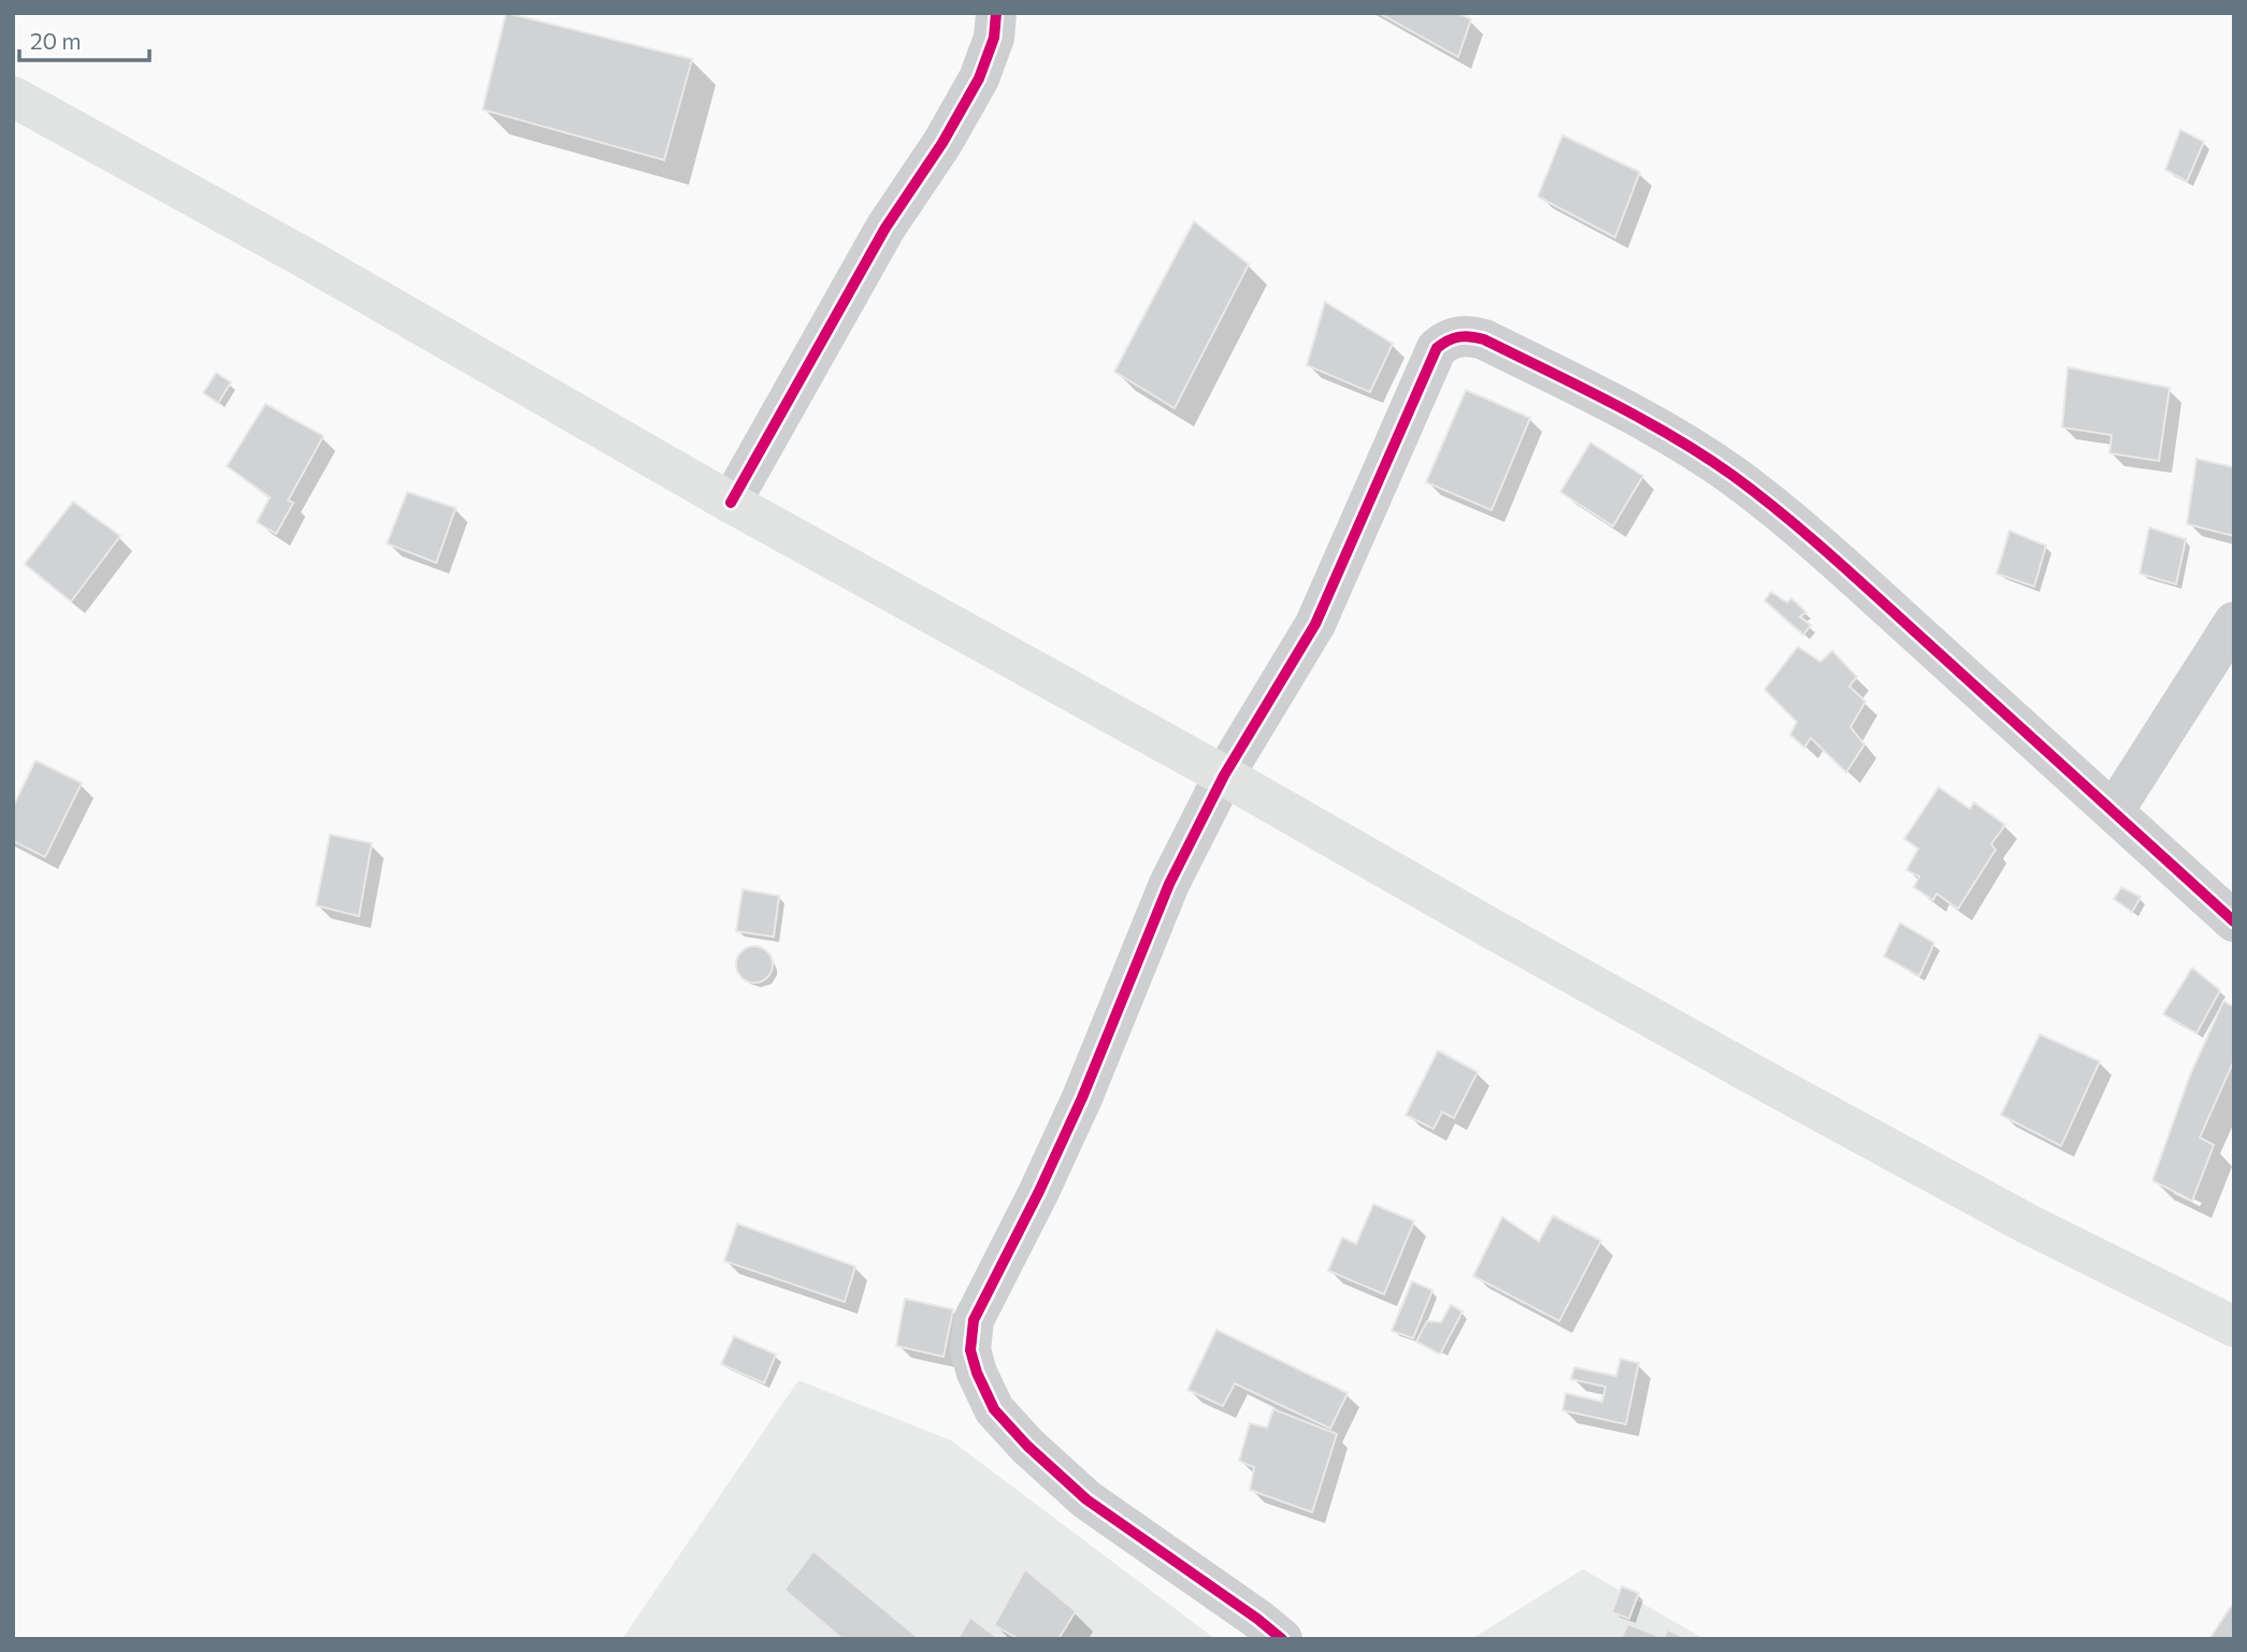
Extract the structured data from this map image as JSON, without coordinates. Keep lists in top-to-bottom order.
{
  "scale_bar": "20 m"
}
